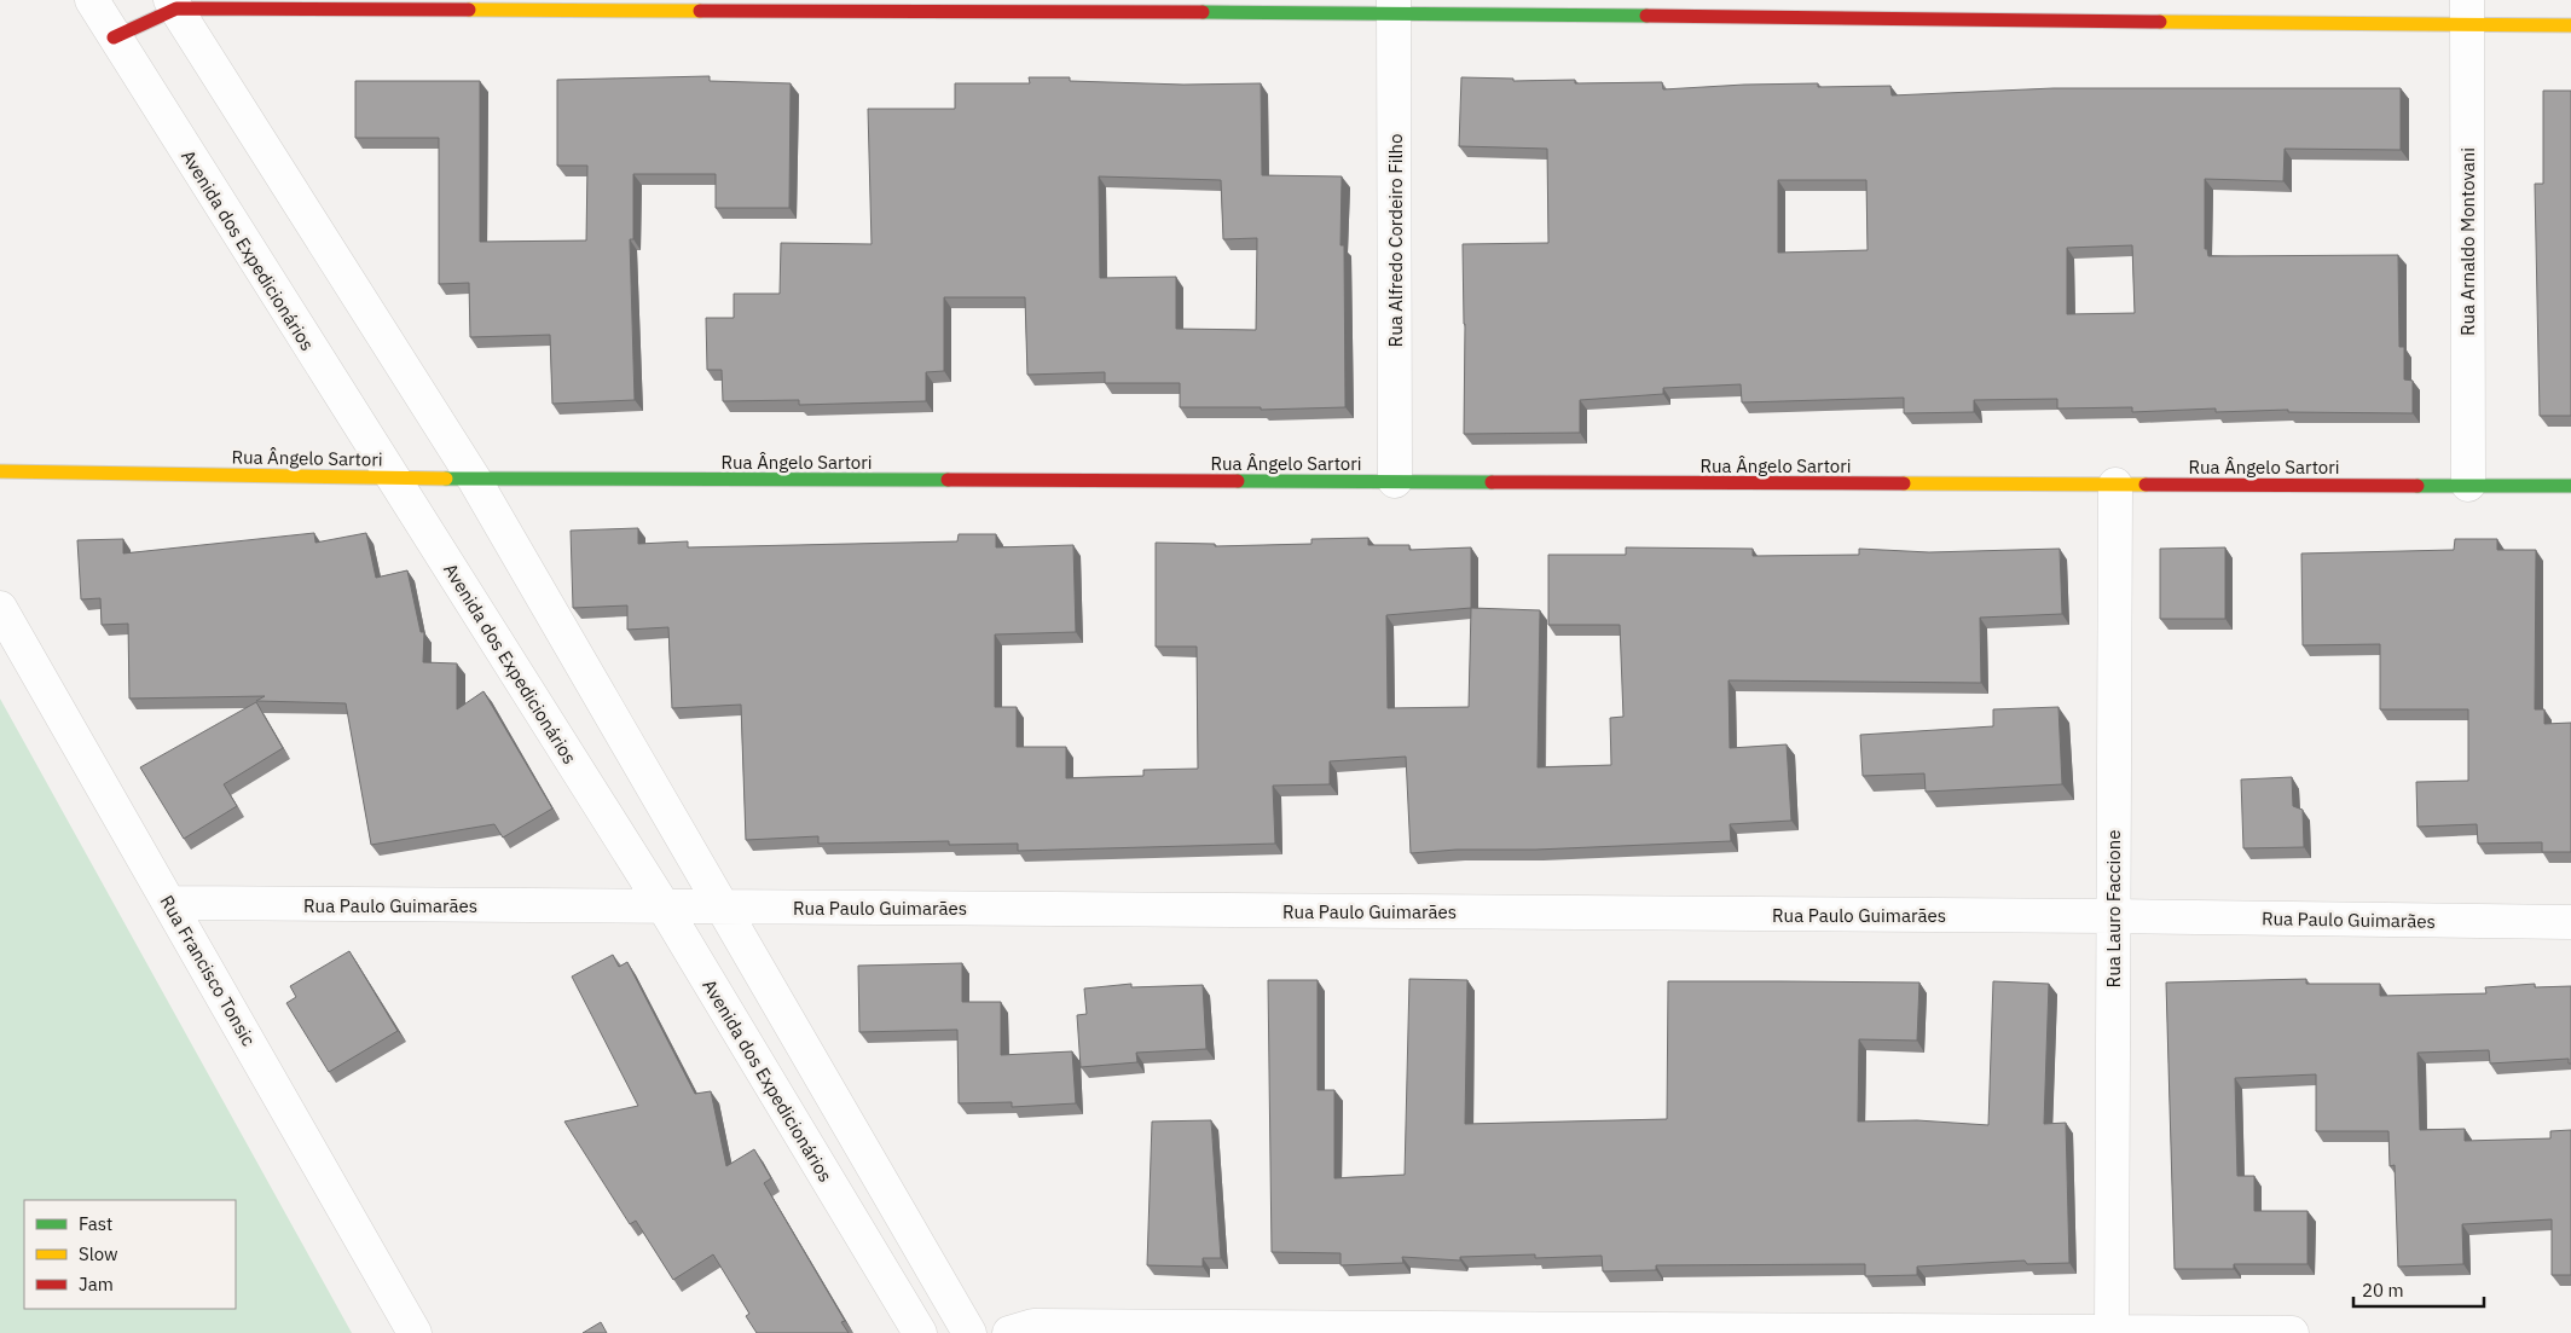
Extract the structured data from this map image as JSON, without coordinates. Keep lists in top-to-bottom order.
{
  "streets": {
    "street": [
      "Rua Alfredo Cordeiro Filho",
      "Rua Arnaldo Montovani",
      "Avenida dos Expedicionários",
      "Rua Ângelo Sartori",
      "Rua Paulo Guimarães",
      "Rua Lauro Faccione",
      "Rua Francisco Tonsic"
    ]
  },
  "crossings": [
    ["Rua Alfredo Cordeiro Filho", "Rua Ângelo Sartori"],
    ["Rua Arnaldo Montovani", "Rua Ângelo Sartori"],
    ["Avenida dos Expedicionários", "Rua Ângelo Sartori"],
    ["Avenida dos Expedicionários", "Rua Paulo Guimarães"],
    ["Rua Ângelo Sartori", "Rua Lauro Faccione"],
    ["Rua Paulo Guimarães", "Rua Lauro Faccione"],
    ["Rua Paulo Guimarães", "Rua Francisco Tonsic"]
  ],
  "legend": ["Fast", "Slow", "Jam"],
  "scale_bar": "20 m"
}
